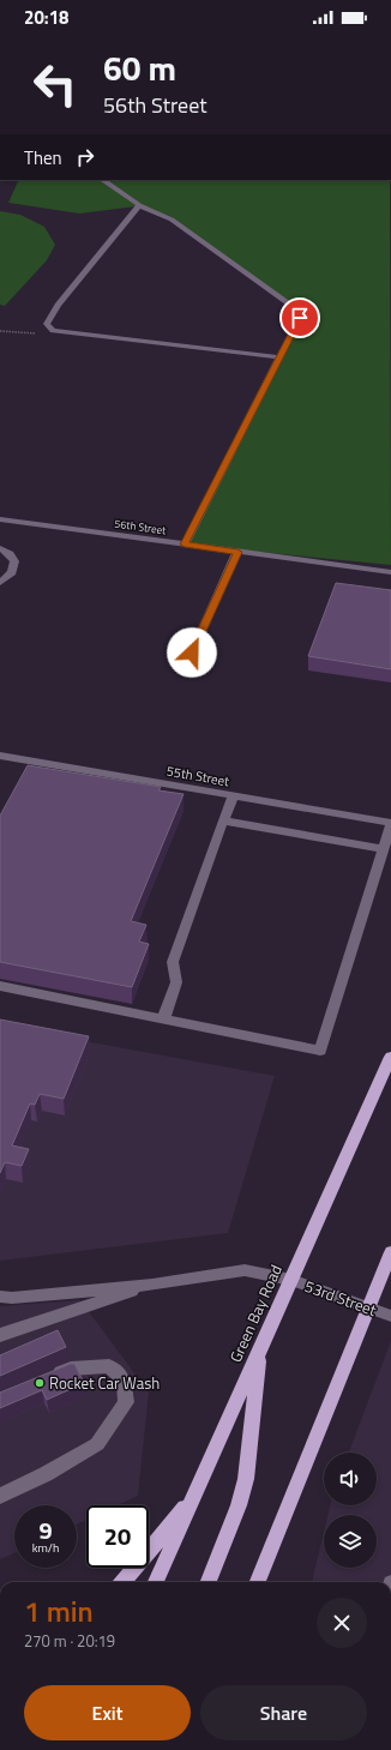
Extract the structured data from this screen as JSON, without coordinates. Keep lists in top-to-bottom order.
{
  "streets": {
    "main road": ["Green Bay Road"],
    "street": ["56th Street", "55th Street", "53rd Street"]
  },
  "crossings": [
    ["53rd Street", "Green Bay Road"]
  ],
  "places": ["Rocket Car Wash"],
  "page": {
    "status": "20:18",
    "turn": ["60 m", "56th Street"],
    "then": "Then",
    "speed": "9 km/h",
    "limit": "20",
    "heading": ["1 min", "270 m · 20:19"],
    "buttons": ["Exit", "Share"]
  }
}
